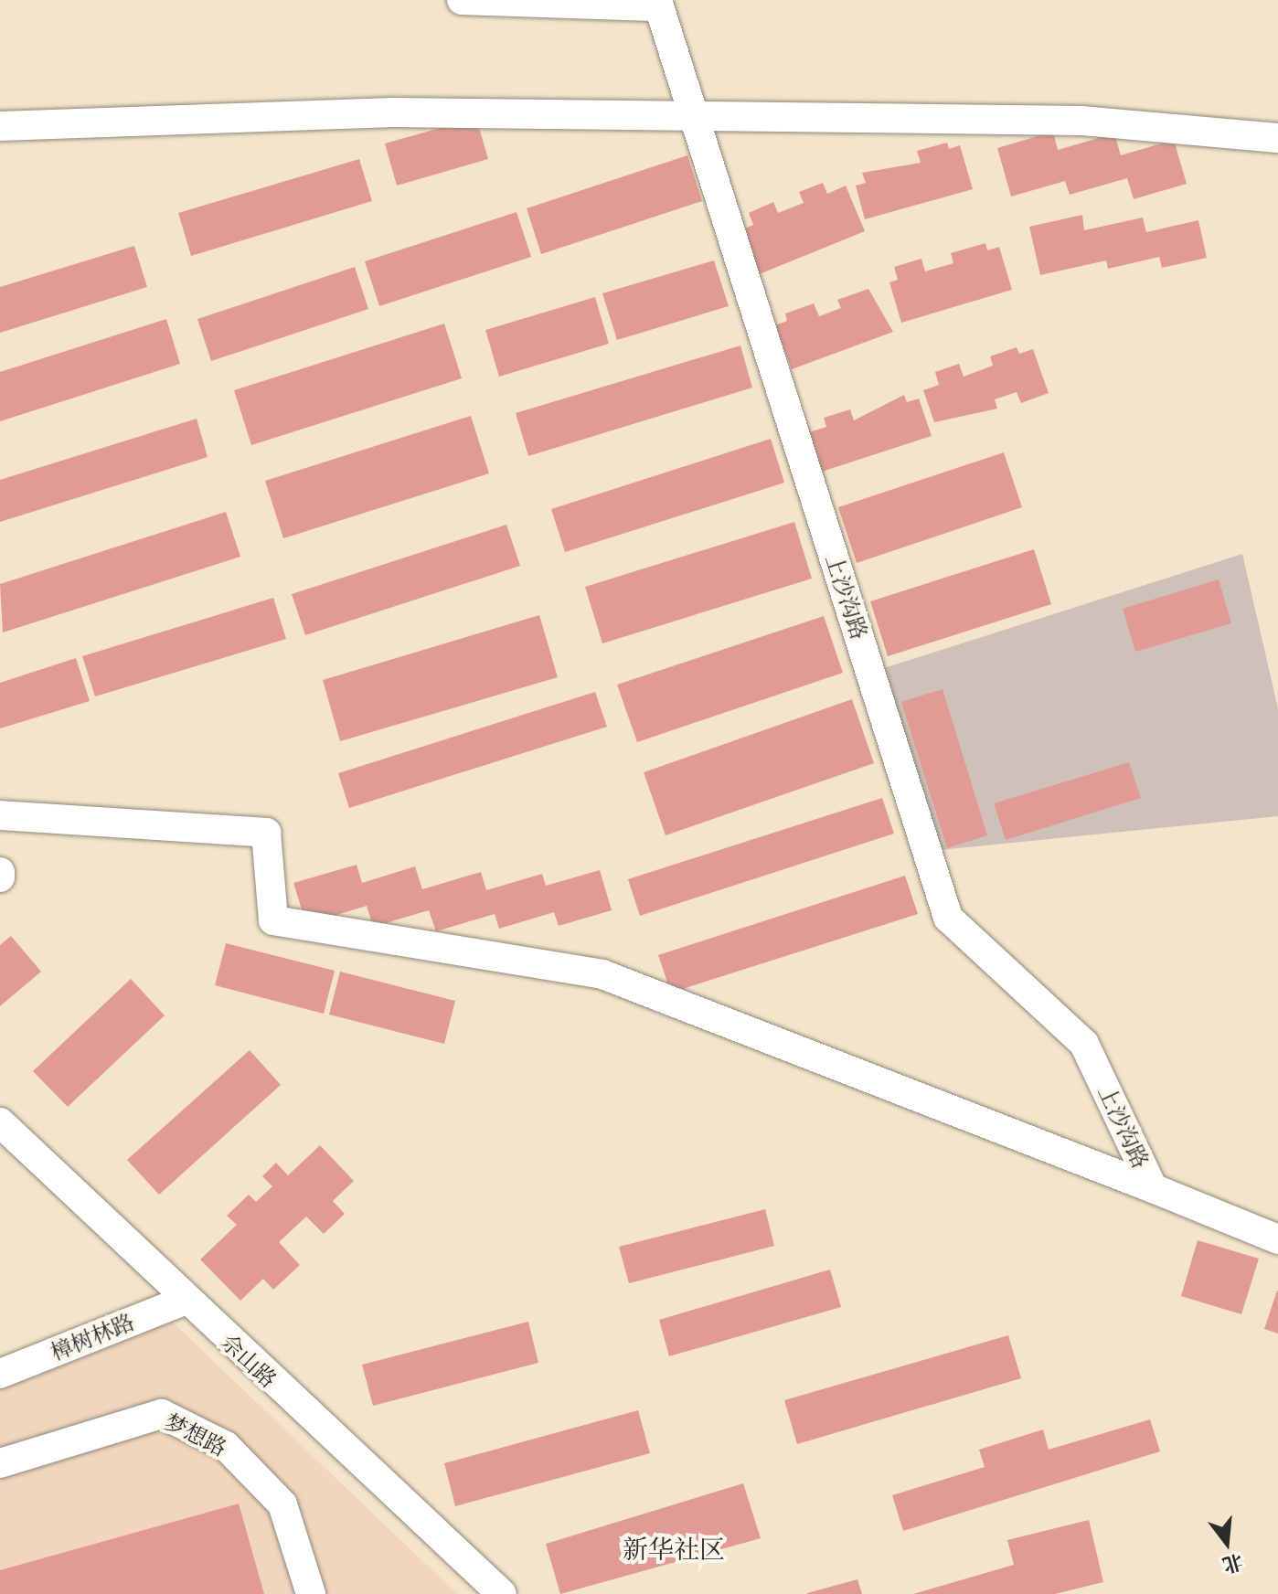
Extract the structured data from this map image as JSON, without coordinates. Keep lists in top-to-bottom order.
{
  "streets": {
    "street": [
      "上沙沟路",
      "樟树林路",
      "佘山路",
      "梦想路"
    ]
  },
  "crossings": [
    ["樟树林路", "佘山路"]
  ],
  "districts": ["新华社区"],
  "north": "bottom"
}
